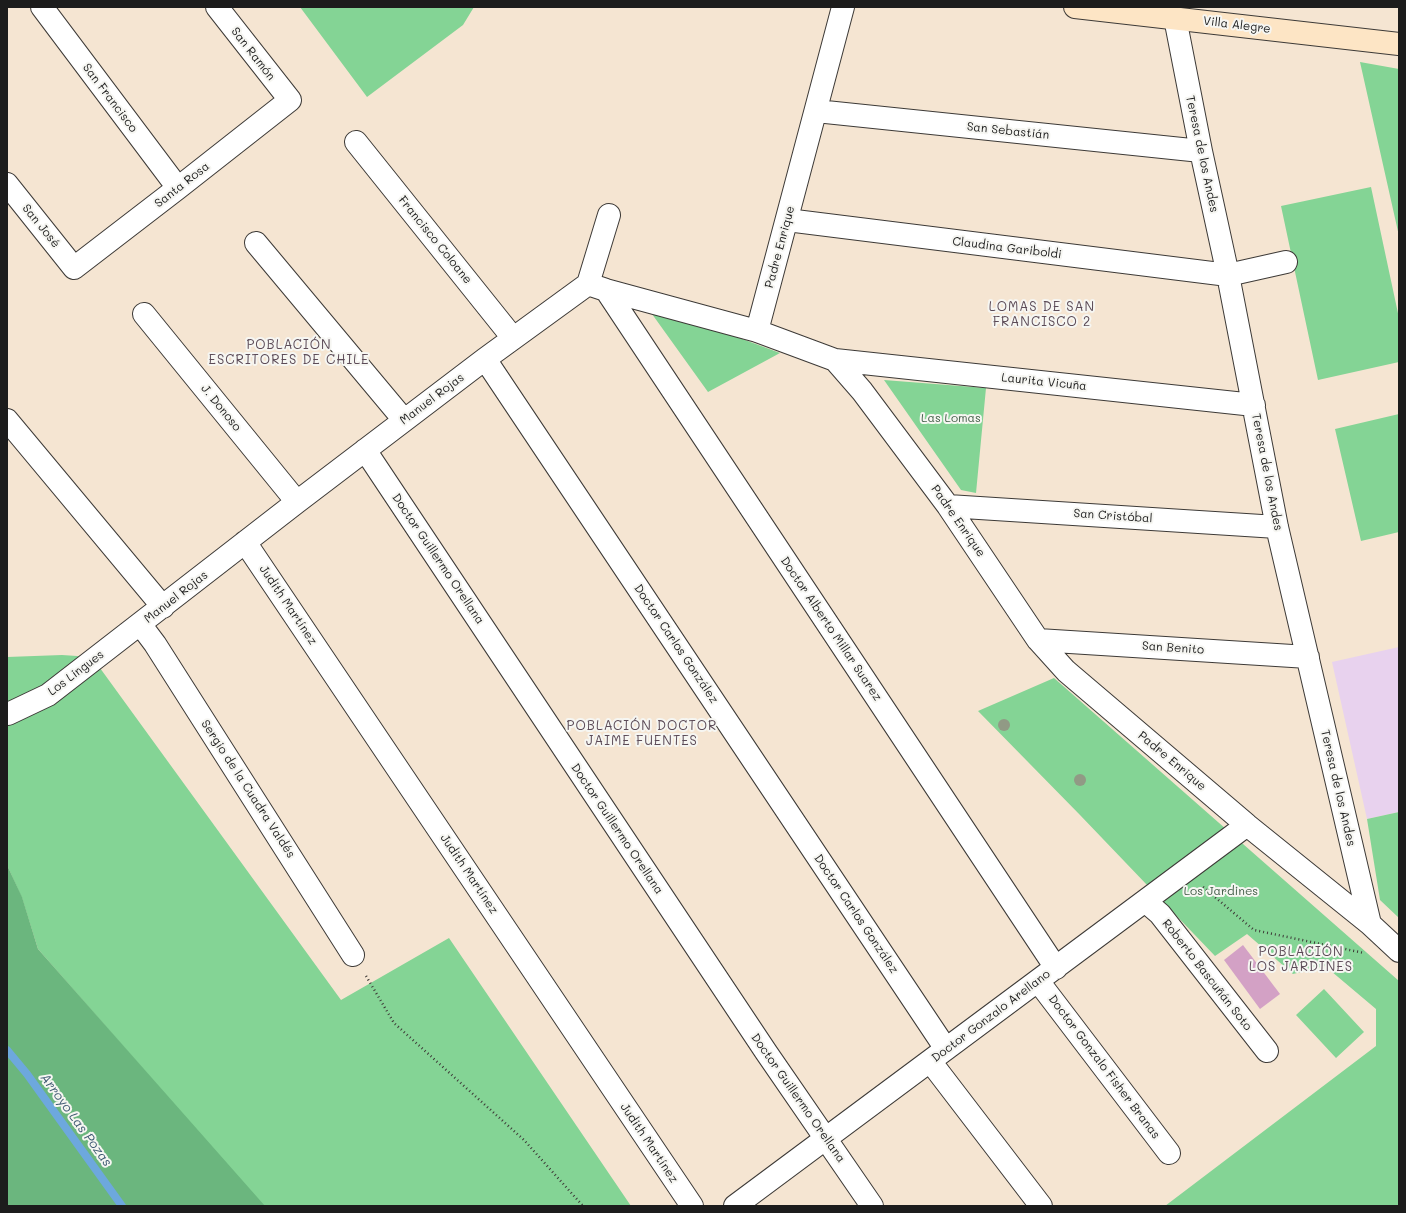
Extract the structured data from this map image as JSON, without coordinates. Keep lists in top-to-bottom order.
{
  "streets": {
    "main road": ["Villa Alegre"],
    "street": [
      "San Ramón",
      "San Francisco",
      "San Sebastián",
      "Teresa de los Andes",
      "Santa Rosa",
      "San José",
      "Francisco Coloane",
      "Padre Enrique",
      "Claudina Gariboldi",
      "Laurita Vicuña",
      "Manuel Rojas",
      "J. Donoso",
      "San Cristóbal",
      "Doctor Guillermo Orellana",
      "Judith Martínez",
      "Doctor Alberto Millar Suarez",
      "Doctor Carlos González",
      "San Benito",
      "Los Lingues",
      "Sergio de la Cuadra Valdés",
      "Roberto Bascuñán Soto",
      "Doctor Gonzalo Arellano",
      "Doctor Gonzalo Fisher Branas"
    ]
  },
  "crossings": [
    ["Villa Alegre", "Teresa de los Andes"],
    ["San Ramón", "Santa Rosa"],
    ["San Francisco", "Santa Rosa"],
    ["San Sebastián", "Teresa de los Andes"],
    ["San Sebastián", "Padre Enrique"],
    ["Teresa de los Andes", "Padre Enrique"],
    ["Teresa de los Andes", "Claudina Gariboldi"],
    ["Teresa de los Andes", "Laurita Vicuña"],
    ["Teresa de los Andes", "San Cristóbal"],
    ["Teresa de los Andes", "San Benito"],
    ["Santa Rosa", "San José"],
    ["Francisco Coloane", "Manuel Rojas"],
    ["Padre Enrique", "Claudina Gariboldi"],
    ["Padre Enrique", "Laurita Vicuña"],
    ["Padre Enrique", "San Cristóbal"],
    ["Padre Enrique", "San Benito"],
    ["Padre Enrique", "Doctor Gonzalo Arellano"],
    ["Manuel Rojas", "J. Donoso"],
    ["Manuel Rojas", "Doctor Guillermo Orellana"],
    ["Manuel Rojas", "Judith Martínez"],
    ["Manuel Rojas", "Doctor Alberto Millar Suarez"],
    ["Manuel Rojas", "Doctor Carlos González"],
    ["Manuel Rojas", "Los Lingues"],
    ["Manuel Rojas", "Sergio de la Cuadra Valdés"],
    ["Doctor Guillermo Orellana", "Doctor Gonzalo Arellano"],
    ["Doctor Alberto Millar Suarez", "Doctor Gonzalo Arellano"],
    ["Doctor Carlos González", "Doctor Gonzalo Arellano"],
    ["Los Lingues", "Sergio de la Cuadra Valdés"],
    ["Roberto Bascuñán Soto", "Doctor Gonzalo Arellano"],
    ["Doctor Gonzalo Arellano", "Doctor Gonzalo Fisher Branas"]
  ],
  "districts": [
    "LOMAS DE SAN FRANCISCO 2",
    "POBLACIÓN ESCRITORES DE CHILE",
    "POBLACIÓN DOCTOR JAIME FUENTES",
    "POBLACIÓN LOS JARDINES"
  ],
  "water": ["Arroyo Las Pozas"],
  "parks": ["Las Lomas", "Los Jardines"]
}
